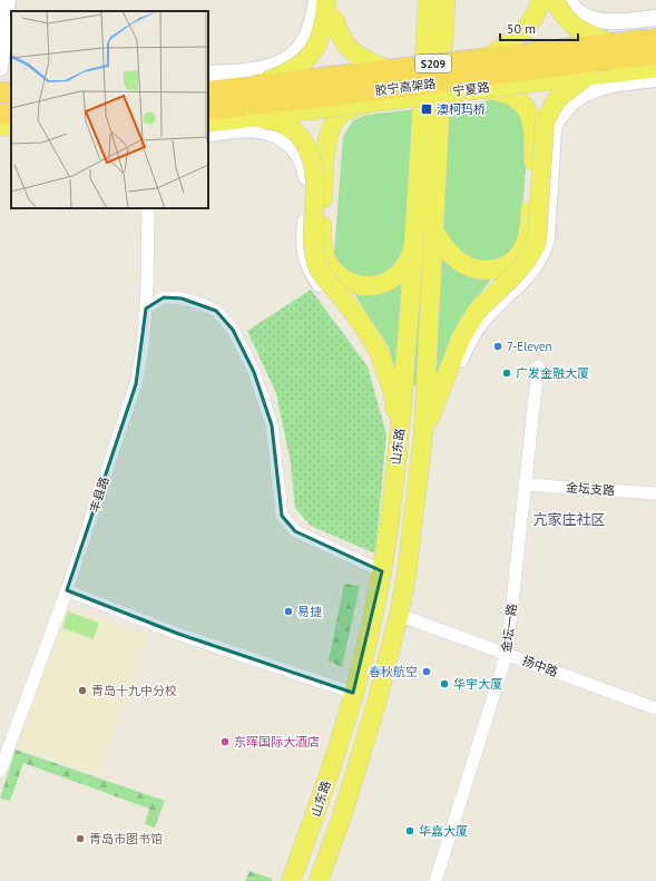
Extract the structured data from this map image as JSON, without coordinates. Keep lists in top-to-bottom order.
{
  "streets": {
    "highway": ["S209", "胶宁高架路"],
    "main road": ["宁夏路", "山东路"],
    "street": [
      "金坛支路",
      "丰县路",
      "金坛一路",
      "扬中路"
    ]
  },
  "crossings": [
    ["胶宁高架路", "宁夏路"],
    ["山东路", "扬中路"],
    ["金坛支路", "金坛一路"],
    ["金坛一路", "扬中路"]
  ],
  "districts": ["亢家庄社区"],
  "places": {
    "transit": ["澳柯玛桥"],
    "other": [
      "7-Eleven",
      "广发金融大厦",
      "易捷",
      "春秋航空",
      "华宇大厦",
      "青岛十九中分校",
      "东晖国际大酒店",
      "华嘉大厦",
      "青岛市图书馆"
    ]
  },
  "scale_bar": "50 m"
}
